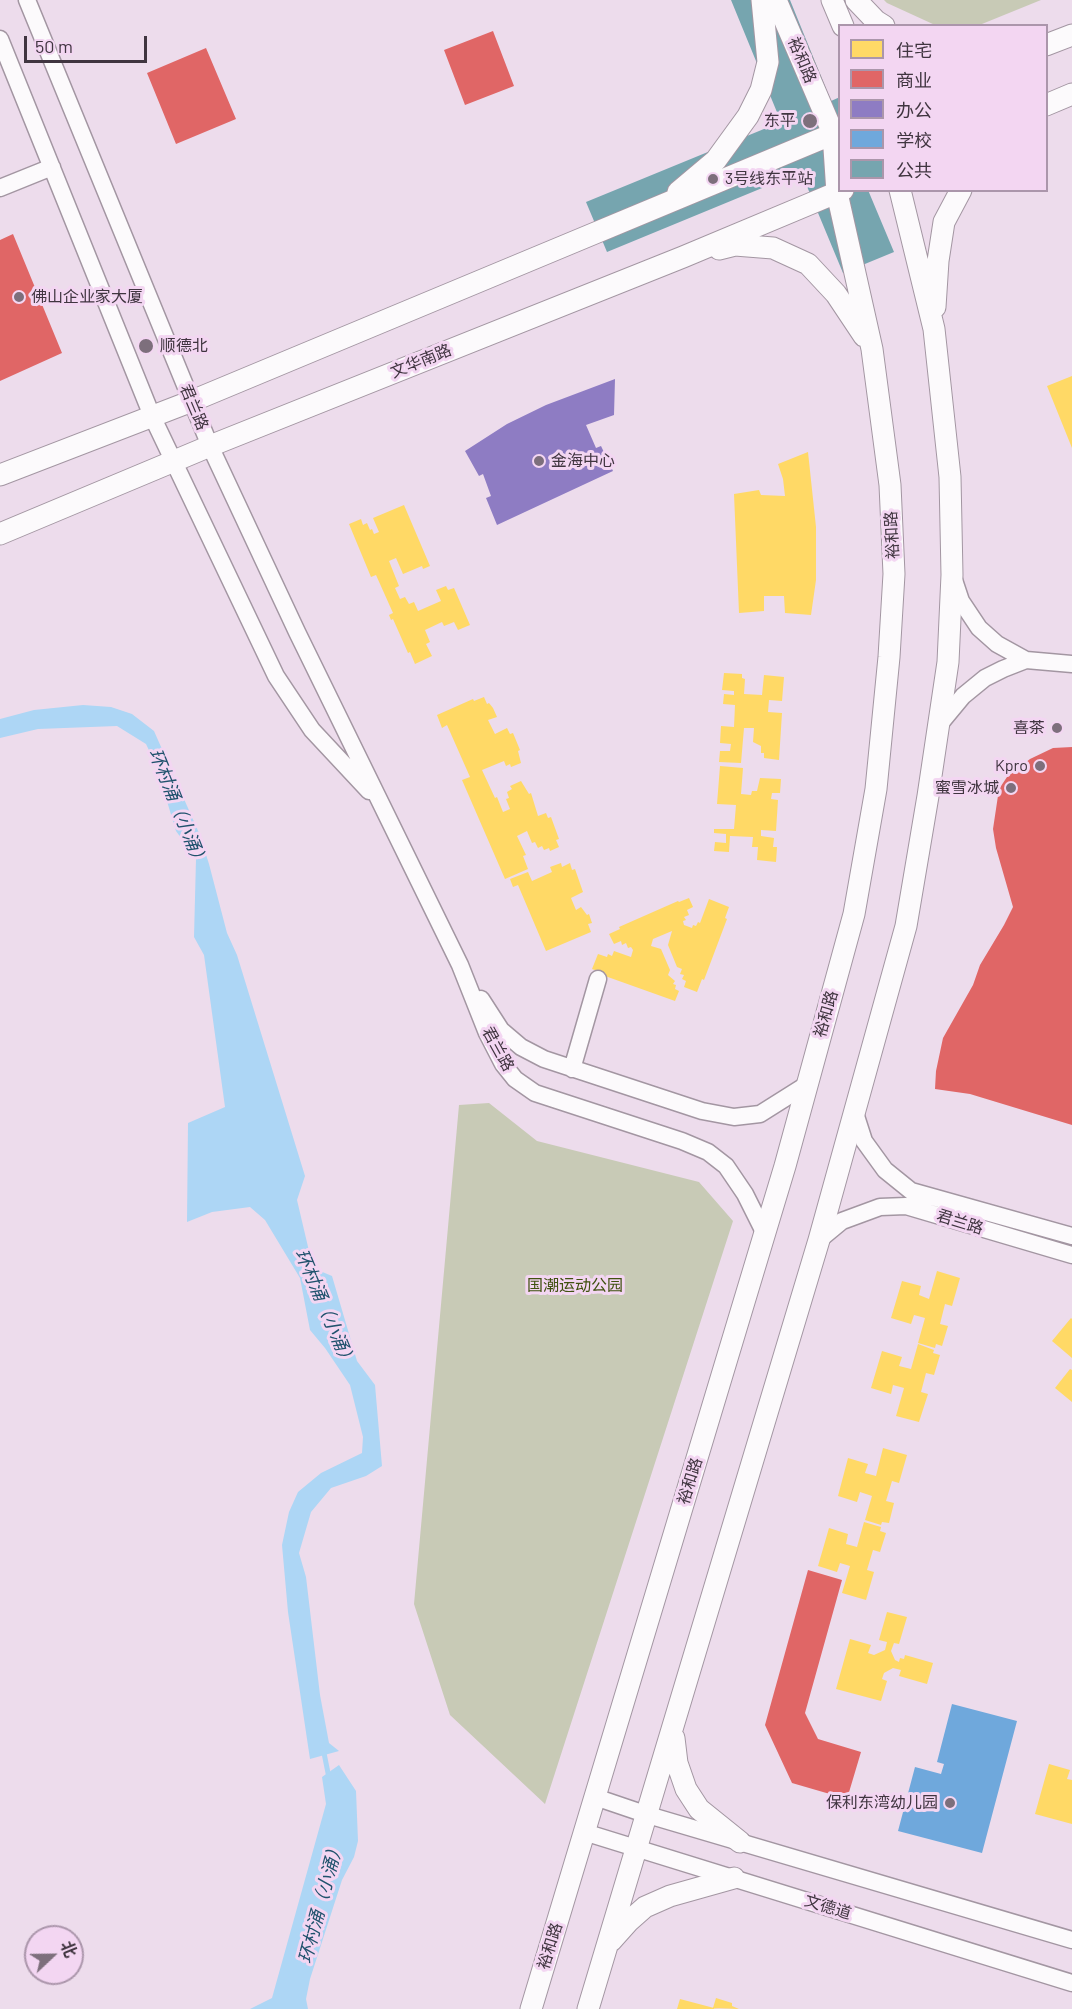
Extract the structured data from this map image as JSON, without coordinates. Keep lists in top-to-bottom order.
{
  "streets": {
    "main road": ["裕和路", "文华南路"],
    "street": ["君兰路", "文德道"]
  },
  "crossings": [
    ["裕和路", "文华南路"],
    ["裕和路", "君兰路"],
    ["裕和路", "文德道"],
    ["文华南路", "君兰路"]
  ],
  "water": ["环村涌（小涌）"],
  "parks": ["国潮运动公园"],
  "places": [
    "东平",
    "3号线东平站",
    "佛山企业家大厦",
    "顺德北",
    "金海中心",
    "喜茶",
    "Kpro",
    "蜜雪冰城",
    "保利东湾幼儿园"
  ],
  "legend": [
    "住宅",
    "商业",
    "办公",
    "学校",
    "公共"
  ],
  "scale_bar": "50 m",
  "north": "right"
}
